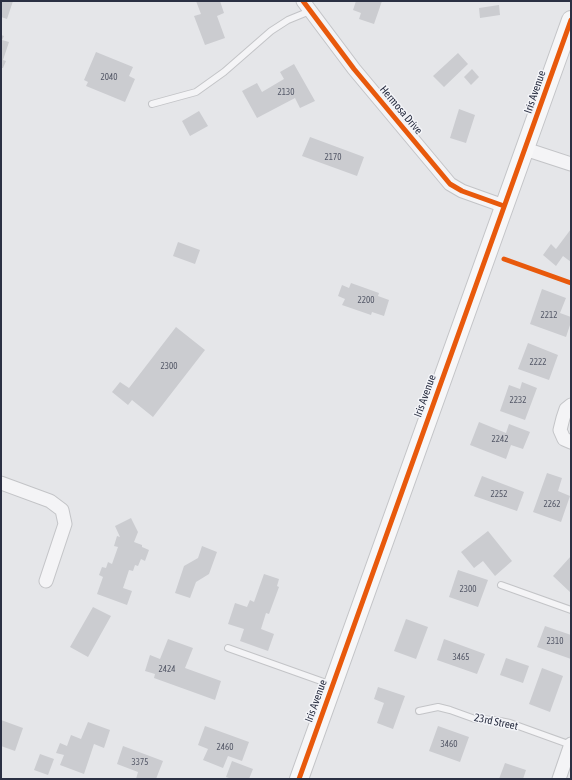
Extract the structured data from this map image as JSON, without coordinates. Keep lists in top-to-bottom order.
{
  "streets": {
    "main road": ["Iris Avenue"],
    "street": ["Hermosa Drive"],
    "lane": ["23rd Street"]
  },
  "crossings": [
    ["Iris Avenue", "Hermosa Drive"]
  ],
  "house_numbers": [
    "2040",
    "2130",
    "2170",
    "2200",
    "2212",
    "2222",
    "2300",
    "2232",
    "2242",
    "2252",
    "2262",
    "2300",
    "2310",
    "3465",
    "2424",
    "3460",
    "2460",
    "3375"
  ]
}
